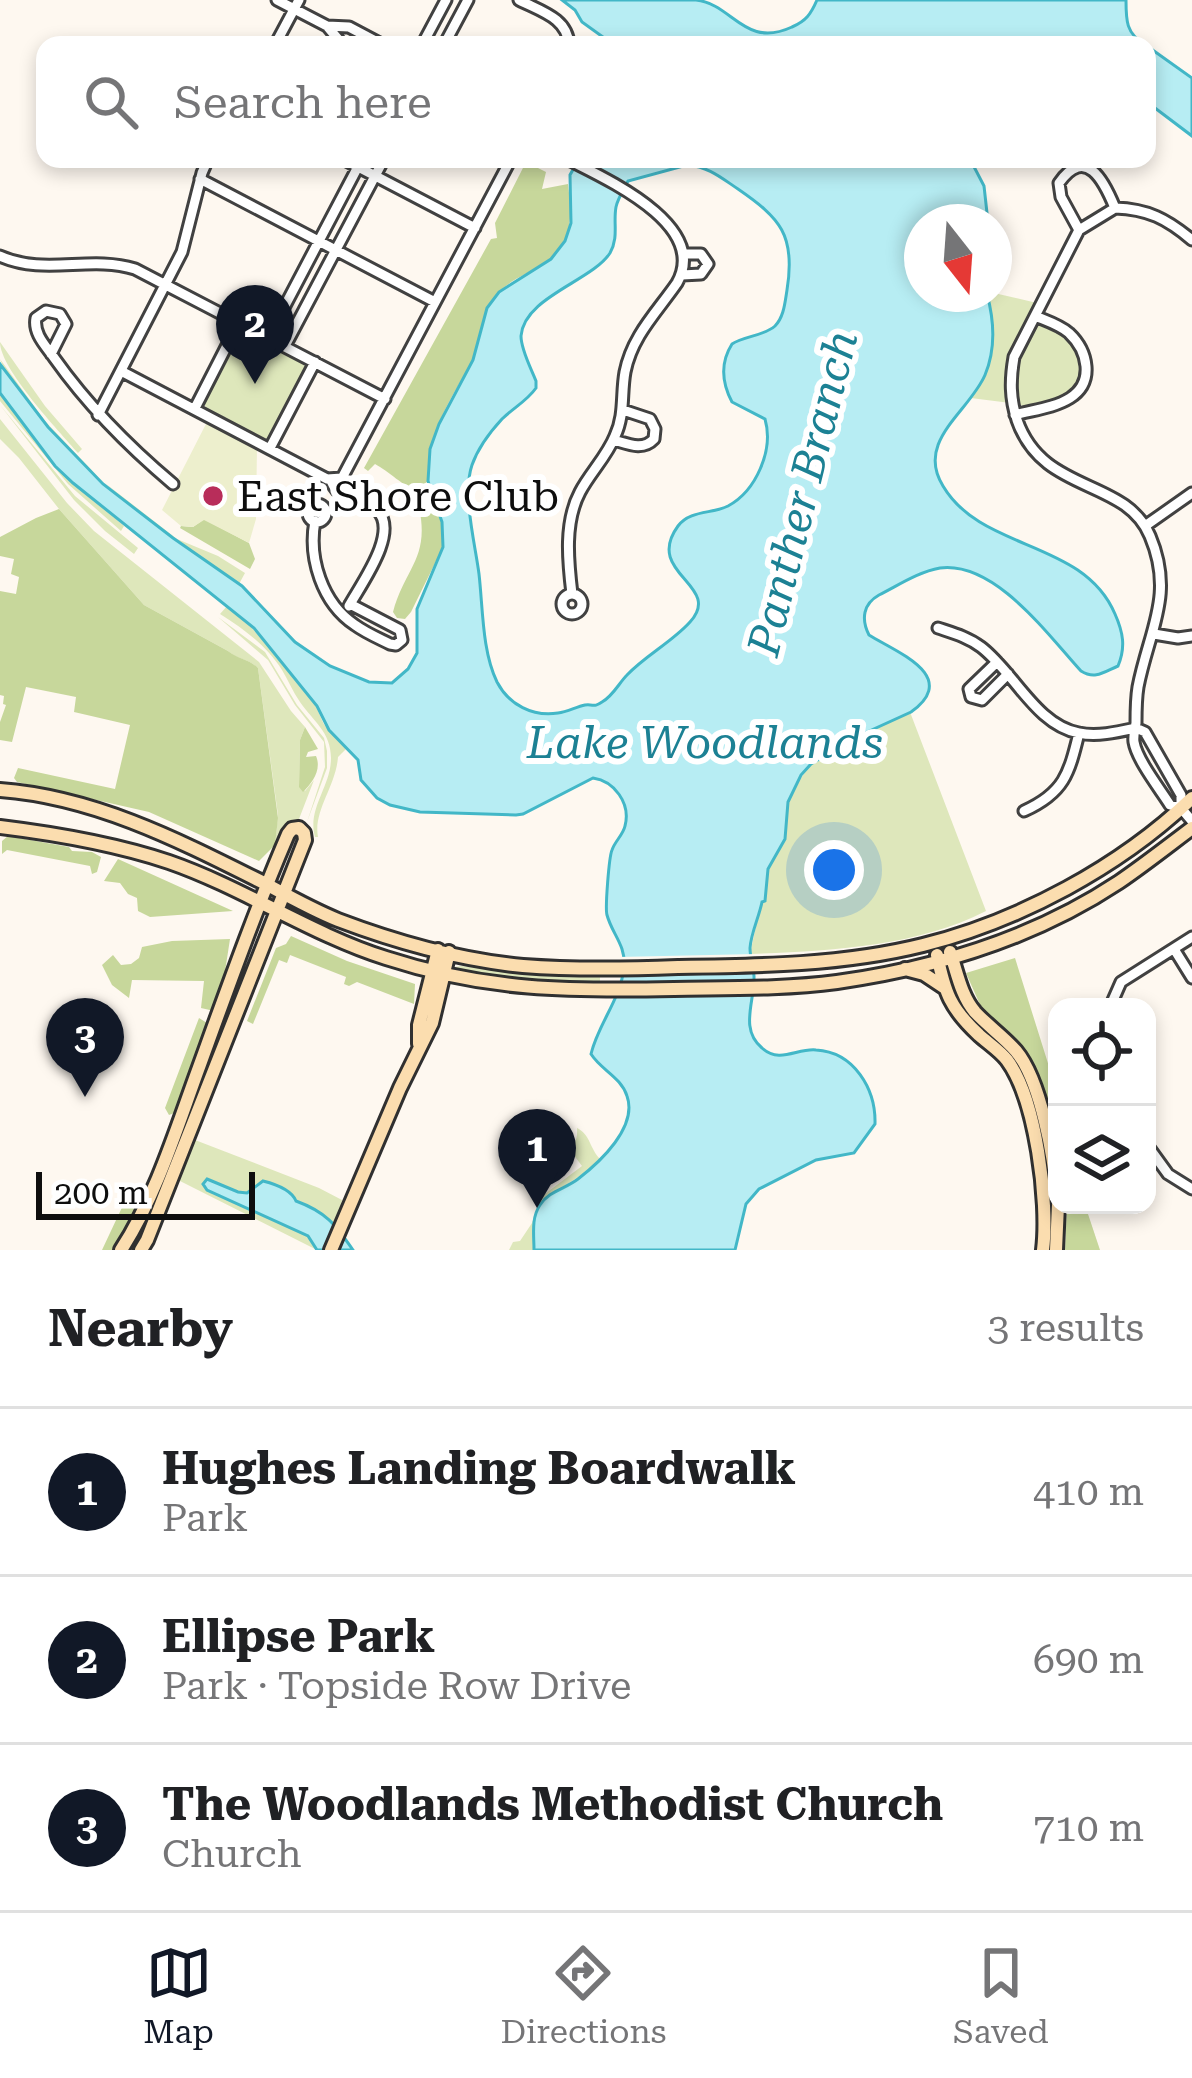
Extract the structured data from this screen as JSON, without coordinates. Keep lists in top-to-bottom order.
{
  "water": ["Panther Branch", "Lake Woodlands"],
  "places": ["East Shore Club"],
  "scale_bar": "200 m",
  "north": "bottom",
  "page": {
    "search": "Search here",
    "pins": ["2", "3", "1"],
    "scale": "200 m",
    "heading": ["Nearby", "3 results"],
    "list": [
      {
        "mark": "1",
        "name": "Hughes Landing Boardwalk",
        "note": "Park",
        "value": "410 m"
      },
      {
        "mark": "2",
        "name": "Ellipse Park",
        "note": "Park · Topside Row Drive",
        "value": "690 m"
      },
      {
        "mark": "3",
        "name": "The Woodlands Methodist Church",
        "note": "Church",
        "value": "710 m"
      }
    ],
    "nav": ["Map", "Directions", "Saved"]
  }
}
